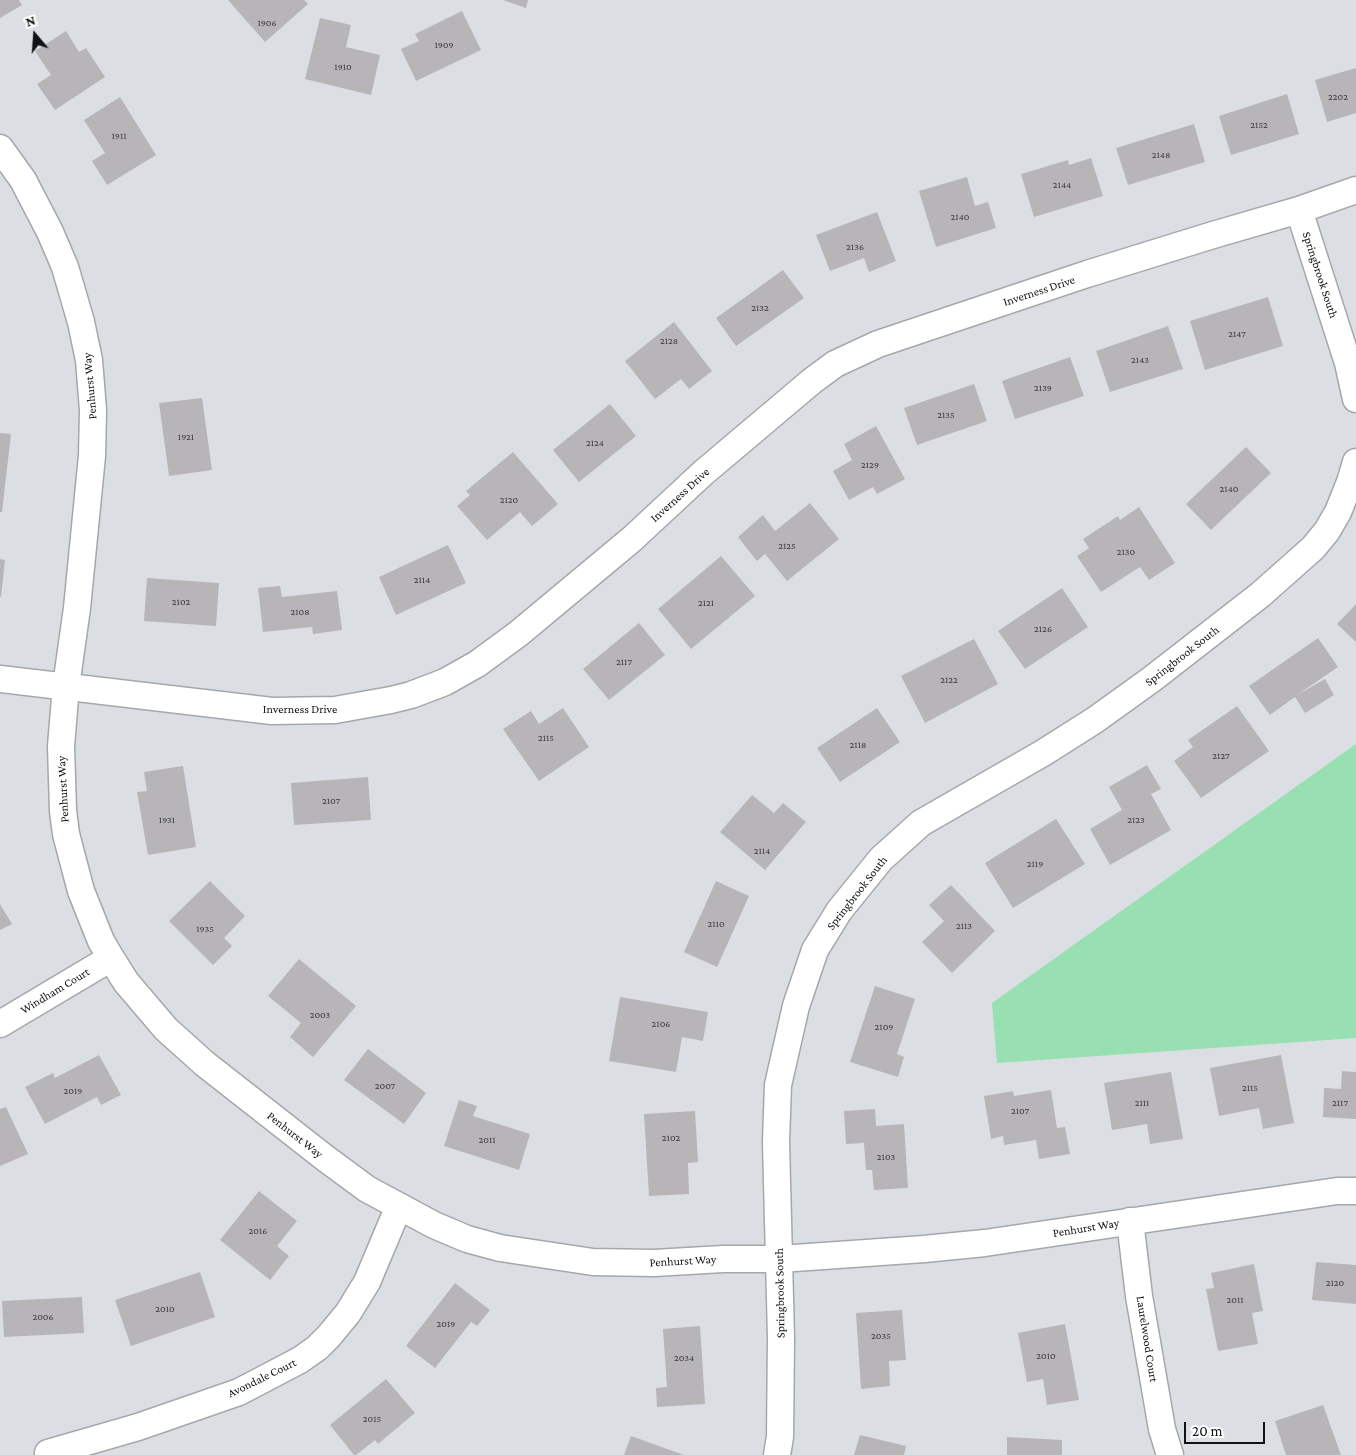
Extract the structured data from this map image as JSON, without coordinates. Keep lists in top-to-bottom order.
{
  "streets": {
    "street": [
      "Springbrook South",
      "Inverness Drive",
      "Penhurst Way",
      "Windham Court",
      "Laurelwood Court",
      "Avondale Court"
    ]
  },
  "crossings": [
    ["Springbrook South", "Inverness Drive"],
    ["Springbrook South", "Penhurst Way"],
    ["Inverness Drive", "Penhurst Way"],
    ["Penhurst Way", "Windham Court"],
    ["Penhurst Way", "Laurelwood Court"],
    ["Penhurst Way", "Avondale Court"]
  ],
  "house_numbers": [
    "1906",
    "1909",
    "1910",
    "2202",
    "2152",
    "1911",
    "2148",
    "2144",
    "2140",
    "2136",
    "2132",
    "2147",
    "2128",
    "2143",
    "2139",
    "2135",
    "1921",
    "2124",
    "2129",
    "2140",
    "2120",
    "2125",
    "2130",
    "2114",
    "2102",
    "2121",
    "2108",
    "2126",
    "2117",
    "2122",
    "2115",
    "2118",
    "2127",
    "2107",
    "1931",
    "2123",
    "2114",
    "2119",
    "2110",
    "2113",
    "1935",
    "2003",
    "2106",
    "2109",
    "2007",
    "2115",
    "2019",
    "2111",
    "2117",
    "2107",
    "2102",
    "2011",
    "2103",
    "2016",
    "2120",
    "2011",
    "2010",
    "2006",
    "2019",
    "2035",
    "2010",
    "2034",
    "2015"
  ],
  "scale_bar": "20 m",
  "north": "top"
}
